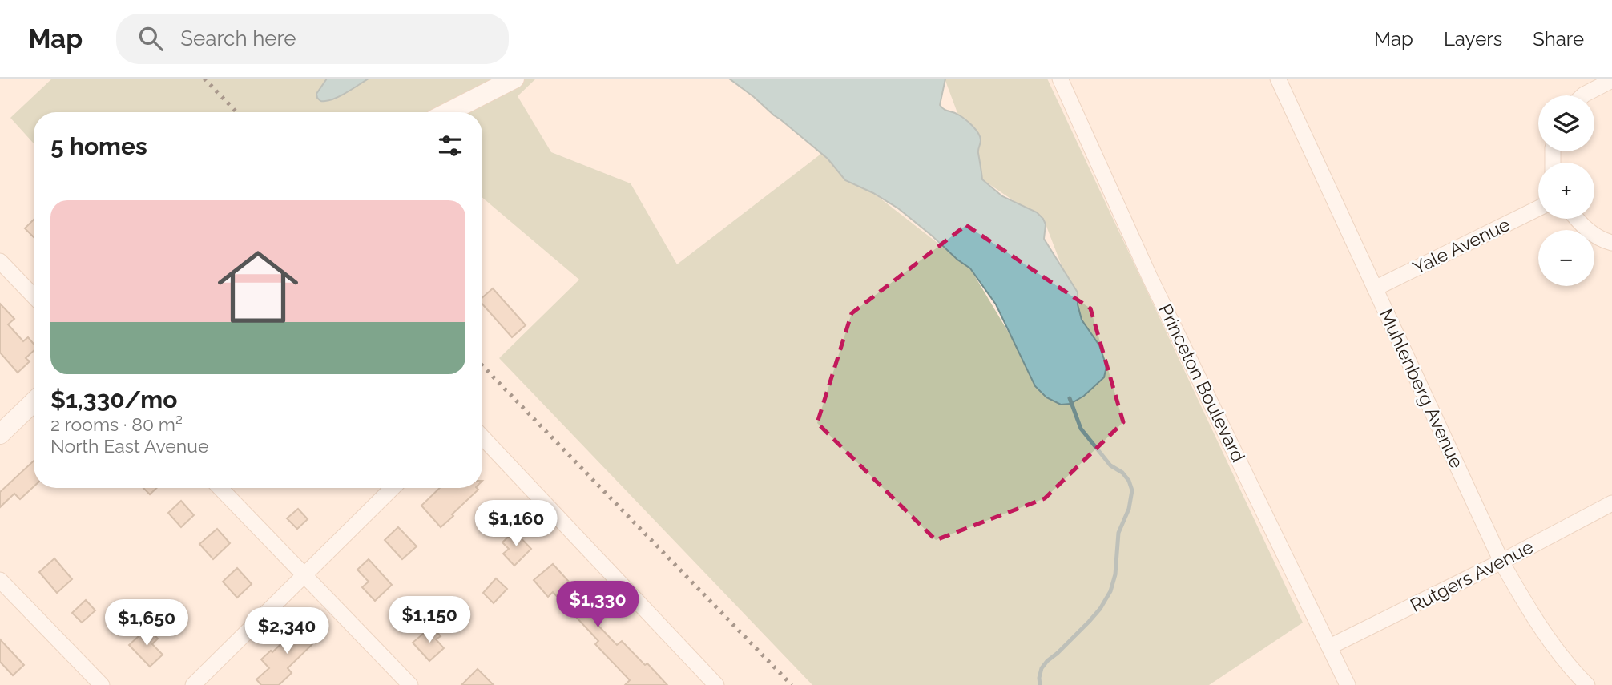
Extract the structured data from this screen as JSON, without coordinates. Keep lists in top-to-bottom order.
{
  "streets": {
    "street": [
      "Yale Avenue",
      "Princeton Boulevard",
      "Muhlenberg Avenue",
      "Rutgers Avenue"
    ]
  },
  "crossings": [
    ["Yale Avenue", "Muhlenberg Avenue"],
    ["Princeton Boulevard", "Rutgers Avenue"],
    ["Muhlenberg Avenue", "Rutgers Avenue"]
  ],
  "page": {
    "header": "Map",
    "search": "Search here",
    "nav": ["Map", "Layers", "Share"],
    "map_buttons": ["+", "−"],
    "heading": "5 homes",
    "list": [
      {
        "name": "$1,330/mo",
        "note": "2 rooms · 80 m² · North East Avenue"
      }
    ],
    "price": [
      "$1,160",
      "$1,330",
      "$1,150",
      "$1,650",
      "$2,340"
    ]
  }
}
